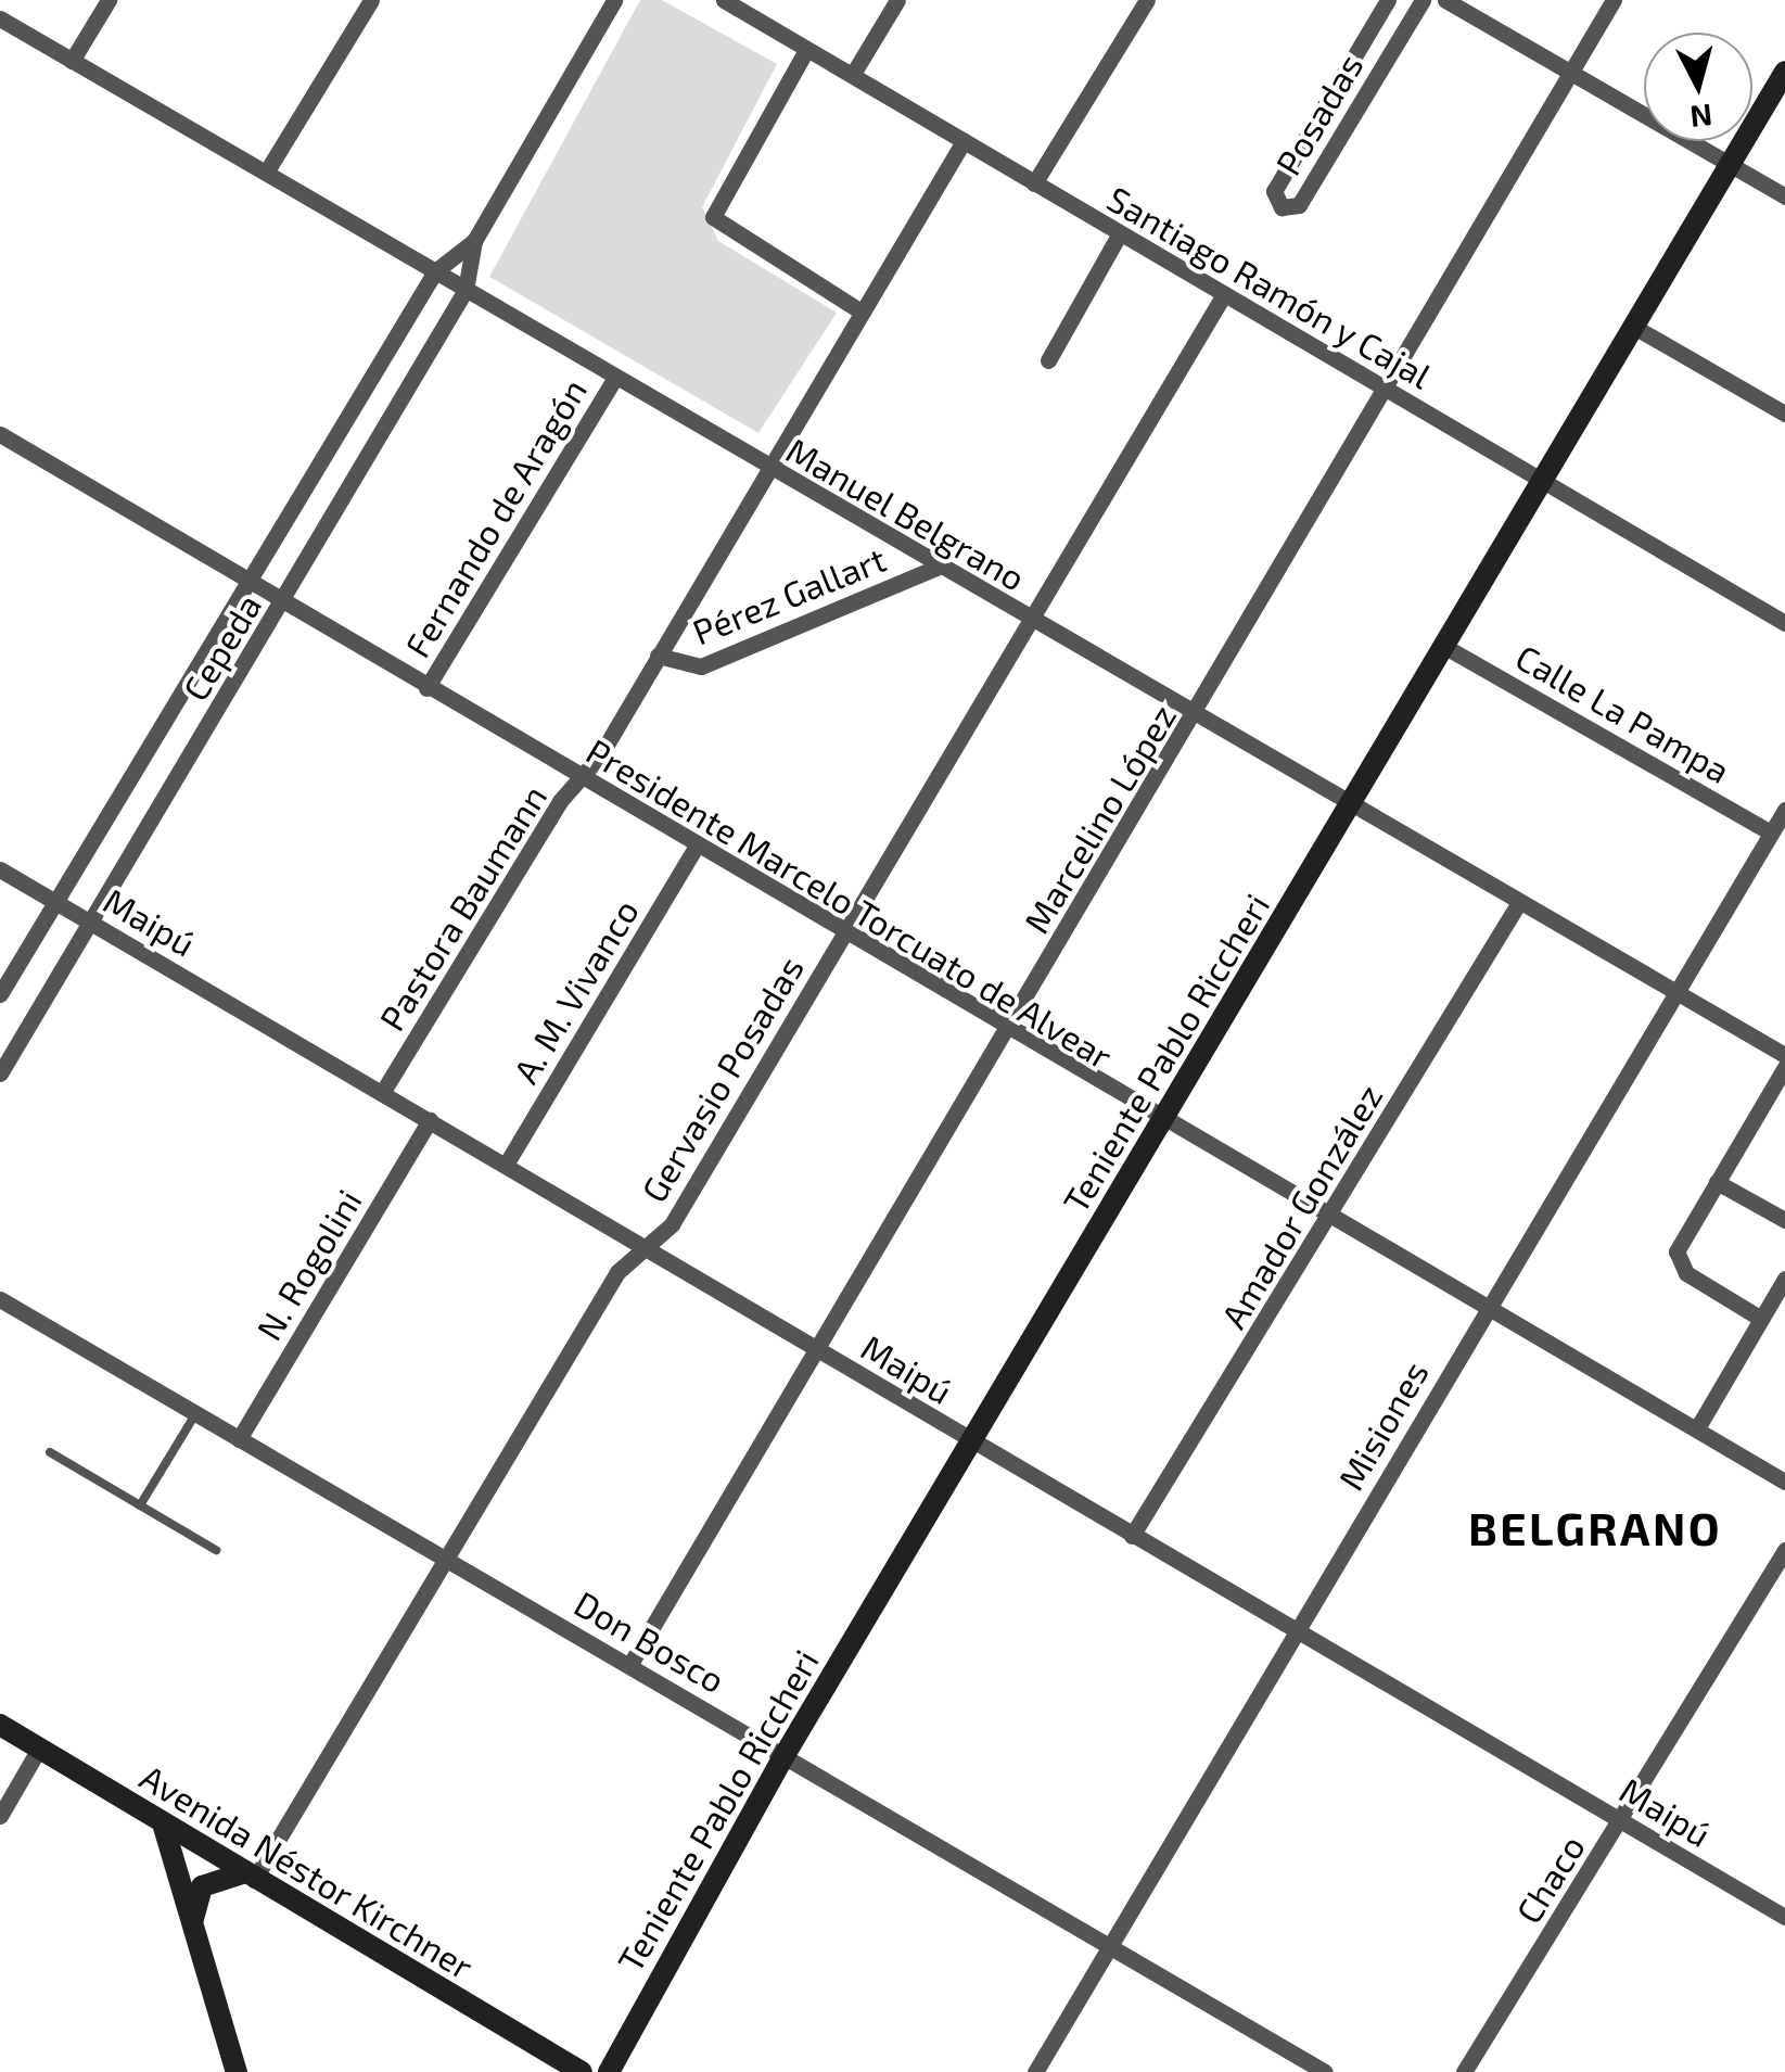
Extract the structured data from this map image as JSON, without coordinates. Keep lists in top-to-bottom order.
{
  "streets": {
    "street": [
      "Posadas",
      "Santiago Ramón y Cajal",
      "Manuel Belgrano",
      "Fernando de Aragón",
      "Pérez Gallart",
      "Cepeda",
      "Calle La Pampa",
      "Marcelino López",
      "Presidente Marcelo Torcuato de Alvear",
      "Pastora Baumann",
      "Maipú",
      "A. M. Vivanco",
      "Teniente Pablo Riccheri",
      "Gervasio Posadas",
      "Amador González",
      "N. Rogolini",
      "Misiones",
      "Don Bosco",
      "Avenida Néstor Kirchner",
      "Chaco"
    ]
  },
  "crossings": [
    ["Santiago Ramón y Cajal", "Marcelino López"],
    ["Santiago Ramón y Cajal", "Pastora Baumann"],
    ["Santiago Ramón y Cajal", "Teniente Pablo Riccheri"],
    ["Santiago Ramón y Cajal", "Gervasio Posadas"],
    ["Manuel Belgrano", "Fernando de Aragón"],
    ["Manuel Belgrano", "Pérez Gallart"],
    ["Manuel Belgrano", "Cepeda"],
    ["Manuel Belgrano", "Marcelino López"],
    ["Manuel Belgrano", "Pastora Baumann"],
    ["Manuel Belgrano", "Teniente Pablo Riccheri"],
    ["Manuel Belgrano", "Gervasio Posadas"],
    ["Manuel Belgrano", "Amador González"],
    ["Manuel Belgrano", "Misiones"],
    ["Fernando de Aragón", "Presidente Marcelo Torcuato de Alvear"],
    ["Pérez Gallart", "Pastora Baumann"],
    ["Cepeda", "Presidente Marcelo Torcuato de Alvear"],
    ["Cepeda", "Maipú"],
    ["Calle La Pampa", "Teniente Pablo Riccheri"],
    ["Calle La Pampa", "Misiones"],
    ["Marcelino López", "Presidente Marcelo Torcuato de Alvear"],
    ["Marcelino López", "Maipú"],
    ["Marcelino López", "Don Bosco"],
    ["Presidente Marcelo Torcuato de Alvear", "Pastora Baumann"],
    ["Presidente Marcelo Torcuato de Alvear", "A. M. Vivanco"],
    ["Presidente Marcelo Torcuato de Alvear", "Teniente Pablo Riccheri"],
    ["Presidente Marcelo Torcuato de Alvear", "Gervasio Posadas"],
    ["Presidente Marcelo Torcuato de Alvear", "Amador González"],
    ["Presidente Marcelo Torcuato de Alvear", "Misiones"],
    ["Pastora Baumann", "Maipú"],
    ["Maipú", "A. M. Vivanco"],
    ["Maipú", "Teniente Pablo Riccheri"],
    ["Maipú", "Gervasio Posadas"],
    ["Maipú", "Amador González"],
    ["Maipú", "N. Rogolini"],
    ["Maipú", "Misiones"],
    ["Maipú", "Chaco"],
    ["Teniente Pablo Riccheri", "Don Bosco"],
    ["Gervasio Posadas", "Don Bosco"],
    ["Gervasio Posadas", "Avenida Néstor Kirchner"],
    ["N. Rogolini", "Don Bosco"],
    ["Misiones", "Don Bosco"]
  ],
  "districts": ["BELGRANO"],
  "north": "bottom"
}
